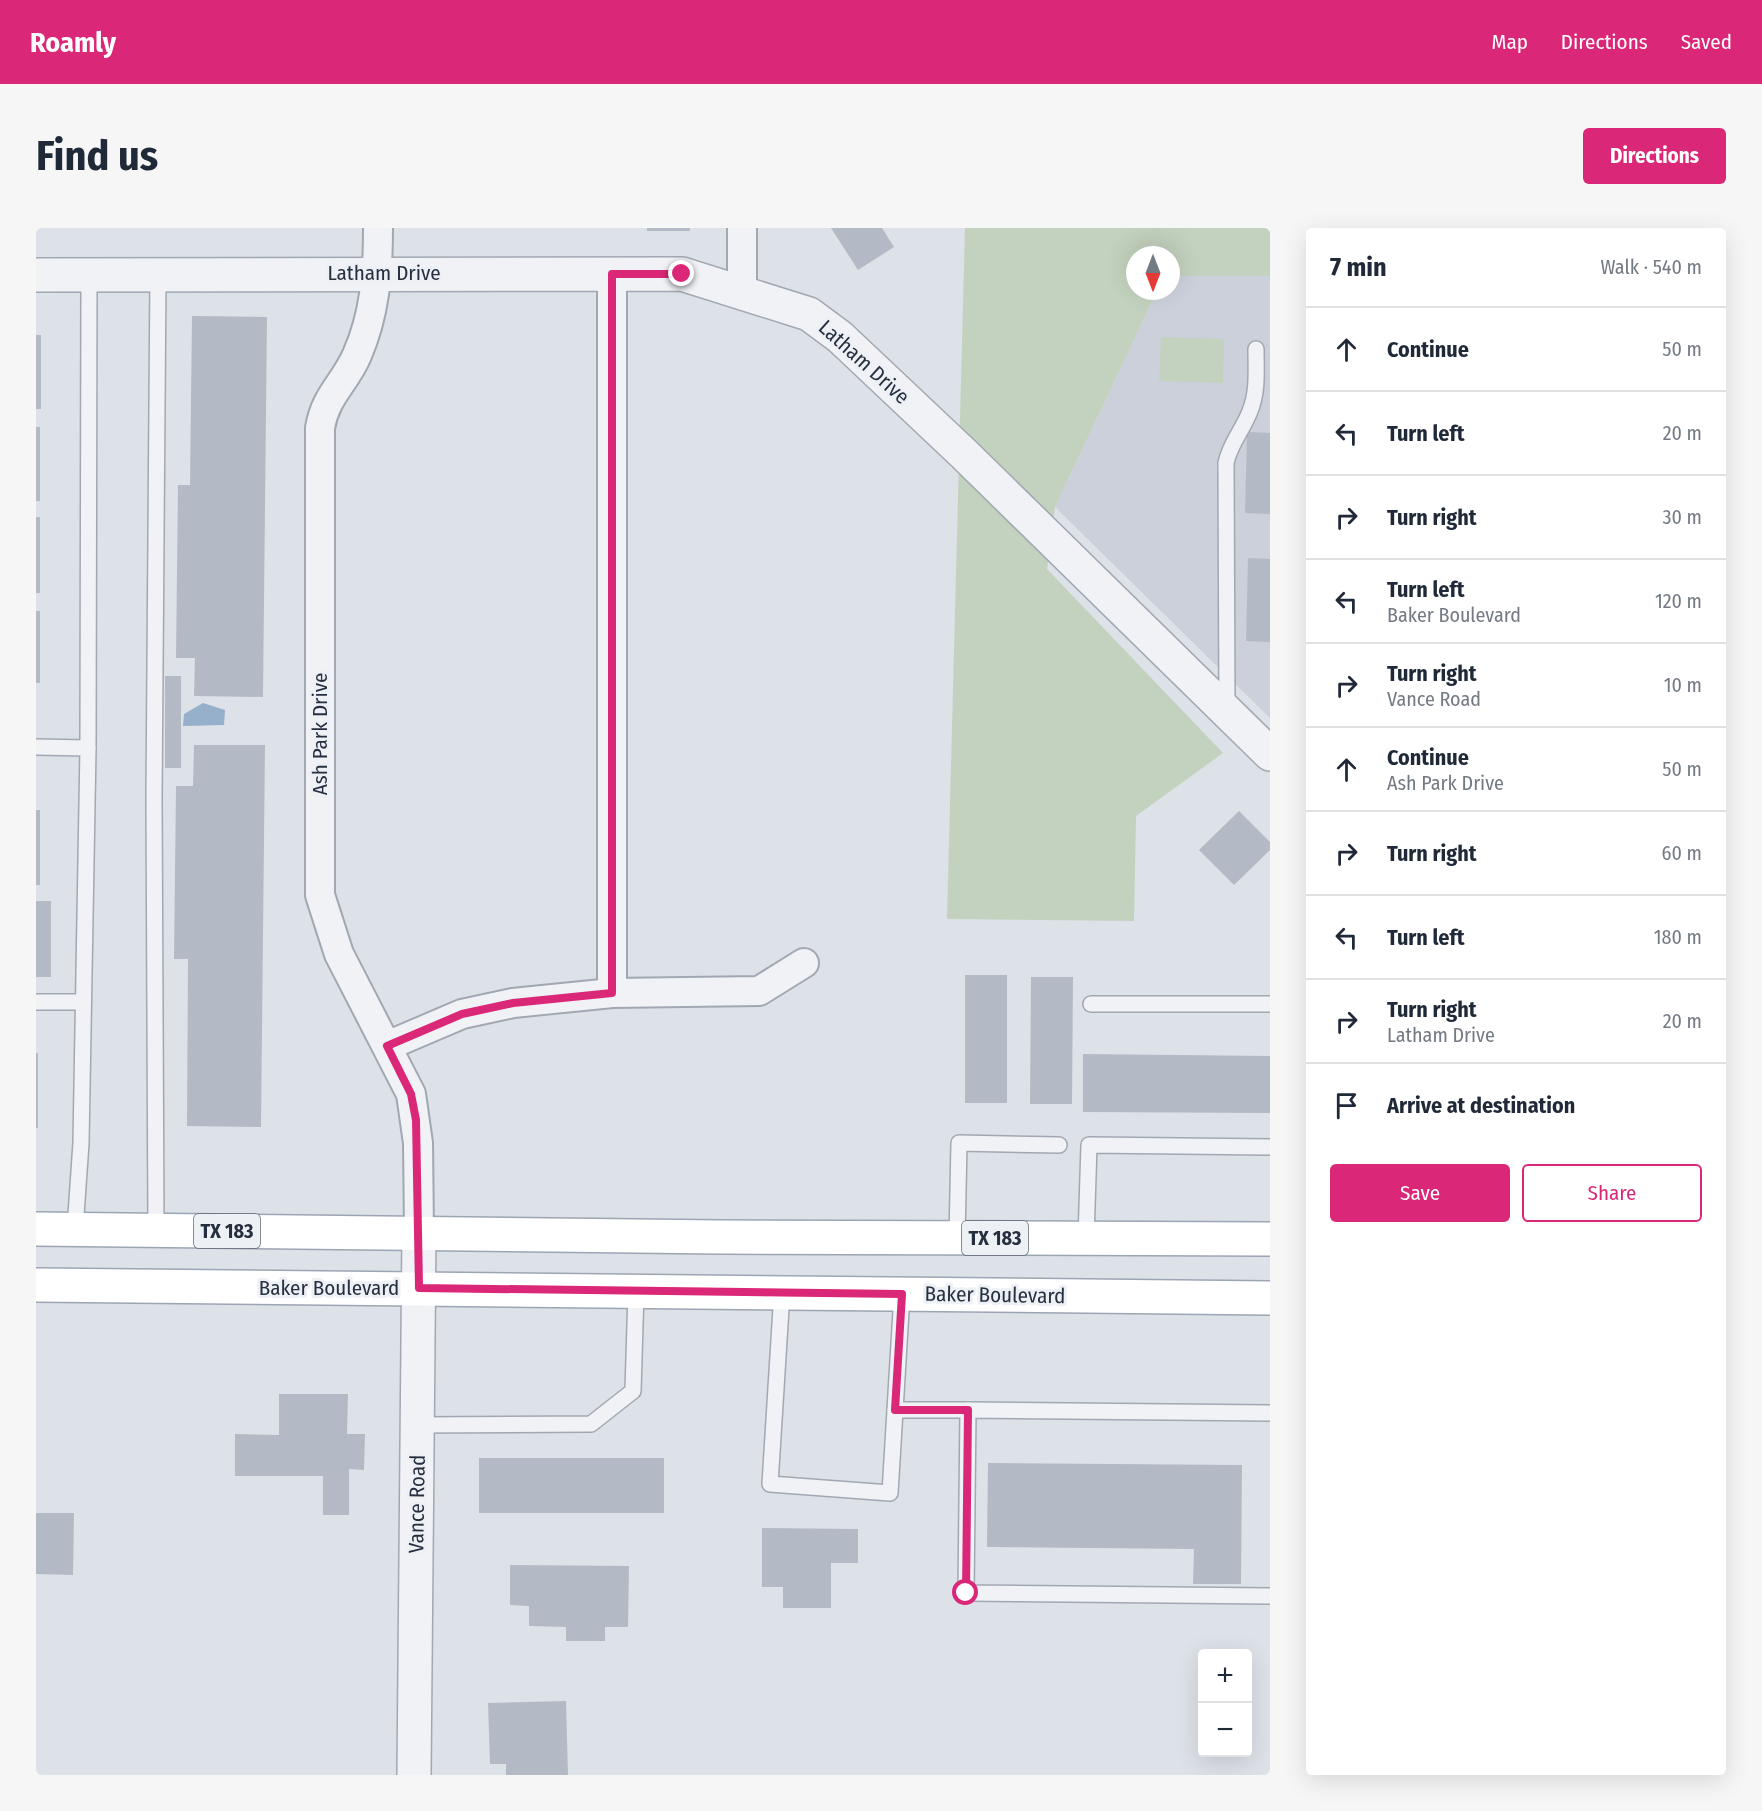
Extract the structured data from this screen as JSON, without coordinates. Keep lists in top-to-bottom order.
{
  "streets": {
    "main road": ["TX 183", "Baker Boulevard"],
    "street": ["Latham Drive", "Ash Park Drive", "Vance Road"]
  },
  "crossings": [
    ["Latham Drive", "Ash Park Drive"],
    ["Ash Park Drive", "TX 183"],
    ["Ash Park Drive", "Vance Road"],
    ["TX 183", "Vance Road"],
    ["Baker Boulevard", "Vance Road"]
  ],
  "north": "bottom",
  "page": {
    "header": "Roamly",
    "nav": ["Map", "Directions", "Saved"],
    "buttons": [
      "Directions",
      ["Save", "Share"]
    ],
    "title": "Find us",
    "heading": ["7 min", "Walk · 540 m"],
    "list": [
      ["Continue", "50 m"],
      ["Turn left", "20 m"],
      ["Turn right", "30 m"],
      ["Turn left", "Baker Boulevard", "120 m"],
      ["Turn right", "Vance Road", "10 m"],
      ["Continue", "Ash Park Drive", "50 m"],
      ["Turn right", "60 m"],
      ["Turn left", "180 m"],
      ["Turn right", "Latham Drive", "20 m"],
      "Arrive at destination"
    ],
    "map_buttons": ["+", "−"]
  }
}
